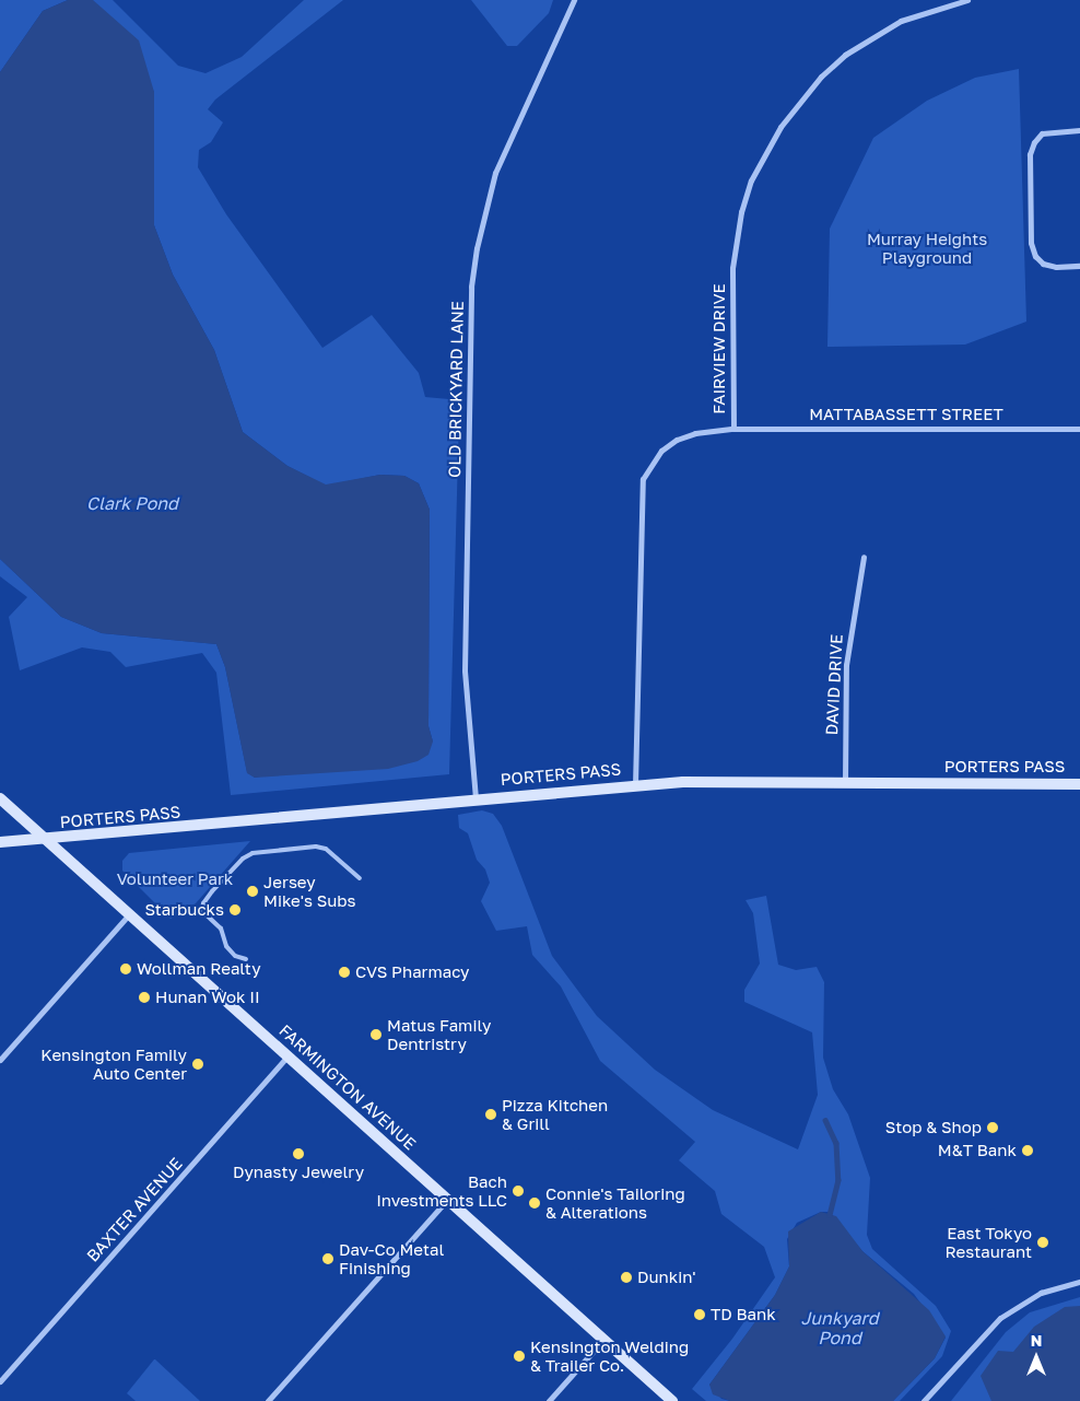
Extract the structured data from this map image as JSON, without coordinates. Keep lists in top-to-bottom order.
{
  "streets": {
    "street": [
      "FAIRVIEW DRIVE",
      "OLD BRICKYARD LANE",
      "MATTABASSETT STREET",
      "DAVID DRIVE",
      "PORTERS PASS",
      "FARMINGTON AVENUE",
      "BAXTER AVENUE"
    ]
  },
  "crossings": [
    ["FAIRVIEW DRIVE", "MATTABASSETT STREET"],
    ["FAIRVIEW DRIVE", "PORTERS PASS"],
    ["OLD BRICKYARD LANE", "PORTERS PASS"],
    ["DAVID DRIVE", "PORTERS PASS"],
    ["PORTERS PASS", "FARMINGTON AVENUE"],
    ["FARMINGTON AVENUE", "BAXTER AVENUE"]
  ],
  "water": ["Clark Pond", "Junkyard Pond"],
  "parks": ["Murray Heights Playground", "Volunteer Park"],
  "places": [
    "Jersey Mike's Subs",
    "Starbucks",
    "Wollman Realty",
    "CVS Pharmacy",
    "Hunan Wok II",
    "Matus Family Dentristry",
    "Kensington Family Auto Center",
    "Pizza Kitchen & Grill",
    "Stop & Shop",
    "M&T Bank",
    "Dynasty Jewelry",
    "Bach Investments LLC",
    "Connie's Tailoring & Alterations",
    "East Tokyo Restaurant",
    "Dav-Co Metal Finishing",
    "Dunkin'",
    "TD Bank",
    "Kensington Welding & Trailer Co."
  ],
  "north": "top"
}
